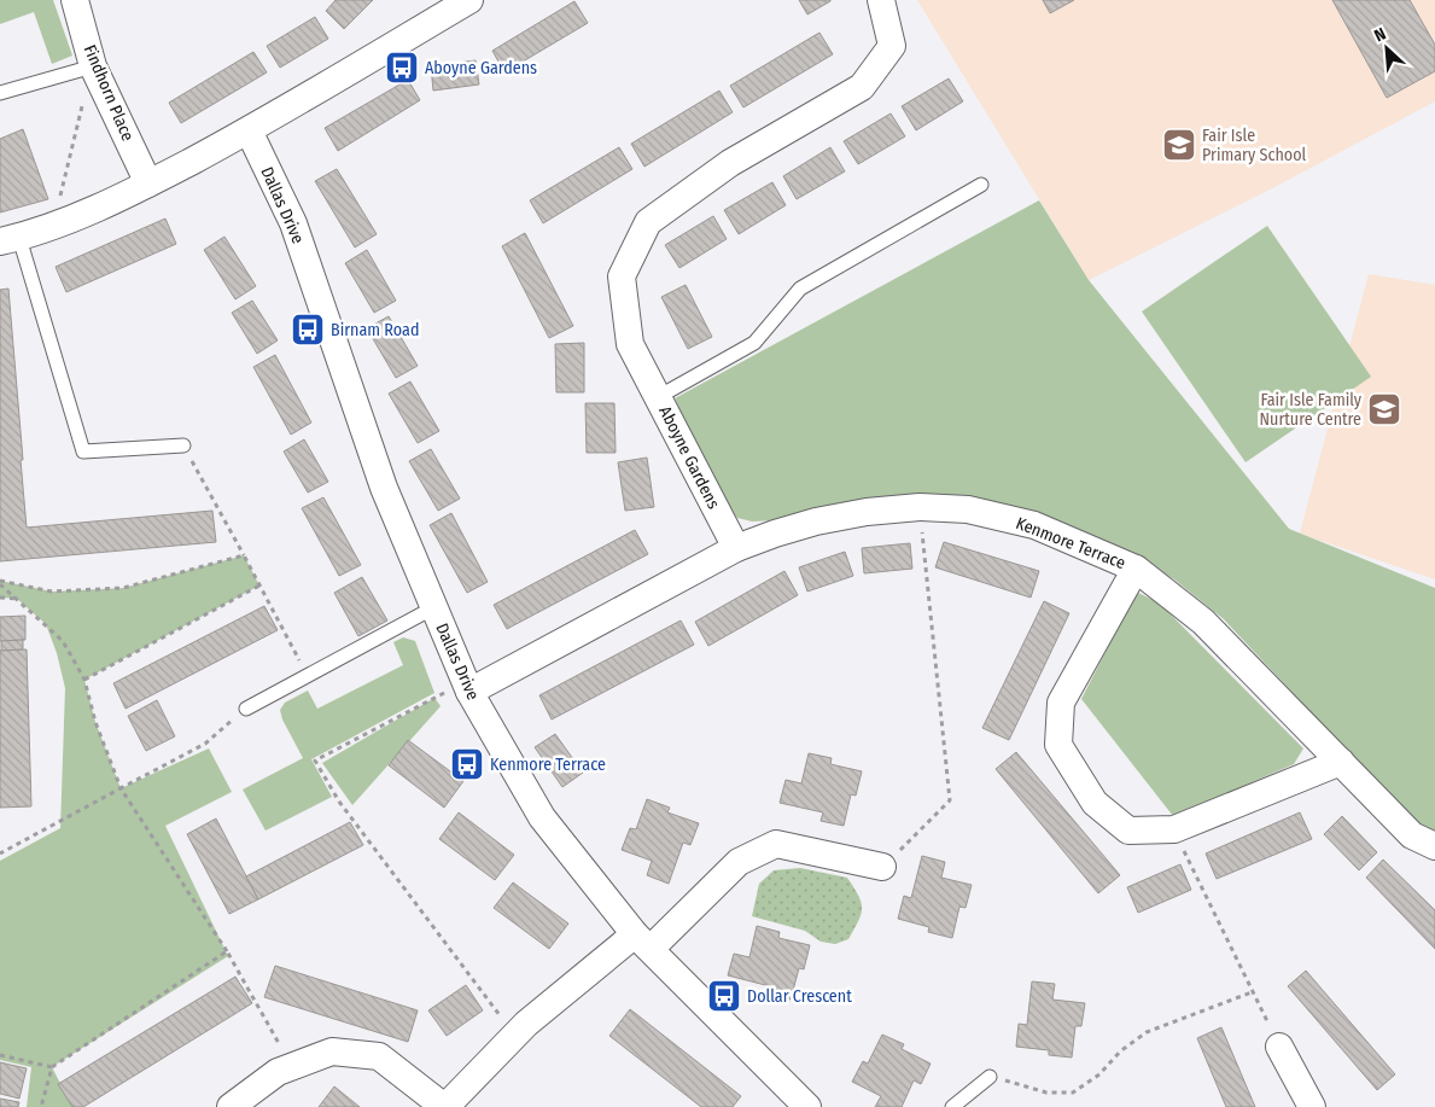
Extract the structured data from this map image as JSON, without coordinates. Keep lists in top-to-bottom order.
{
  "streets": {
    "street": [
      "Findhorn Place",
      "Dallas Drive",
      "Aboyne Gardens",
      "Kenmore Terrace"
    ]
  },
  "crossings": [
    ["Dallas Drive", "Kenmore Terrace"],
    ["Aboyne Gardens", "Kenmore Terrace"]
  ],
  "places": {
    "bus stop": [
      "Aboyne Gardens",
      "Birnam Road",
      "Kenmore Terrace",
      "Dollar Crescent"
    ],
    "school or university": ["Fair Isle Primary School", "Fair Isle Family Nurture Centre"]
  },
  "north": "top left"
}
